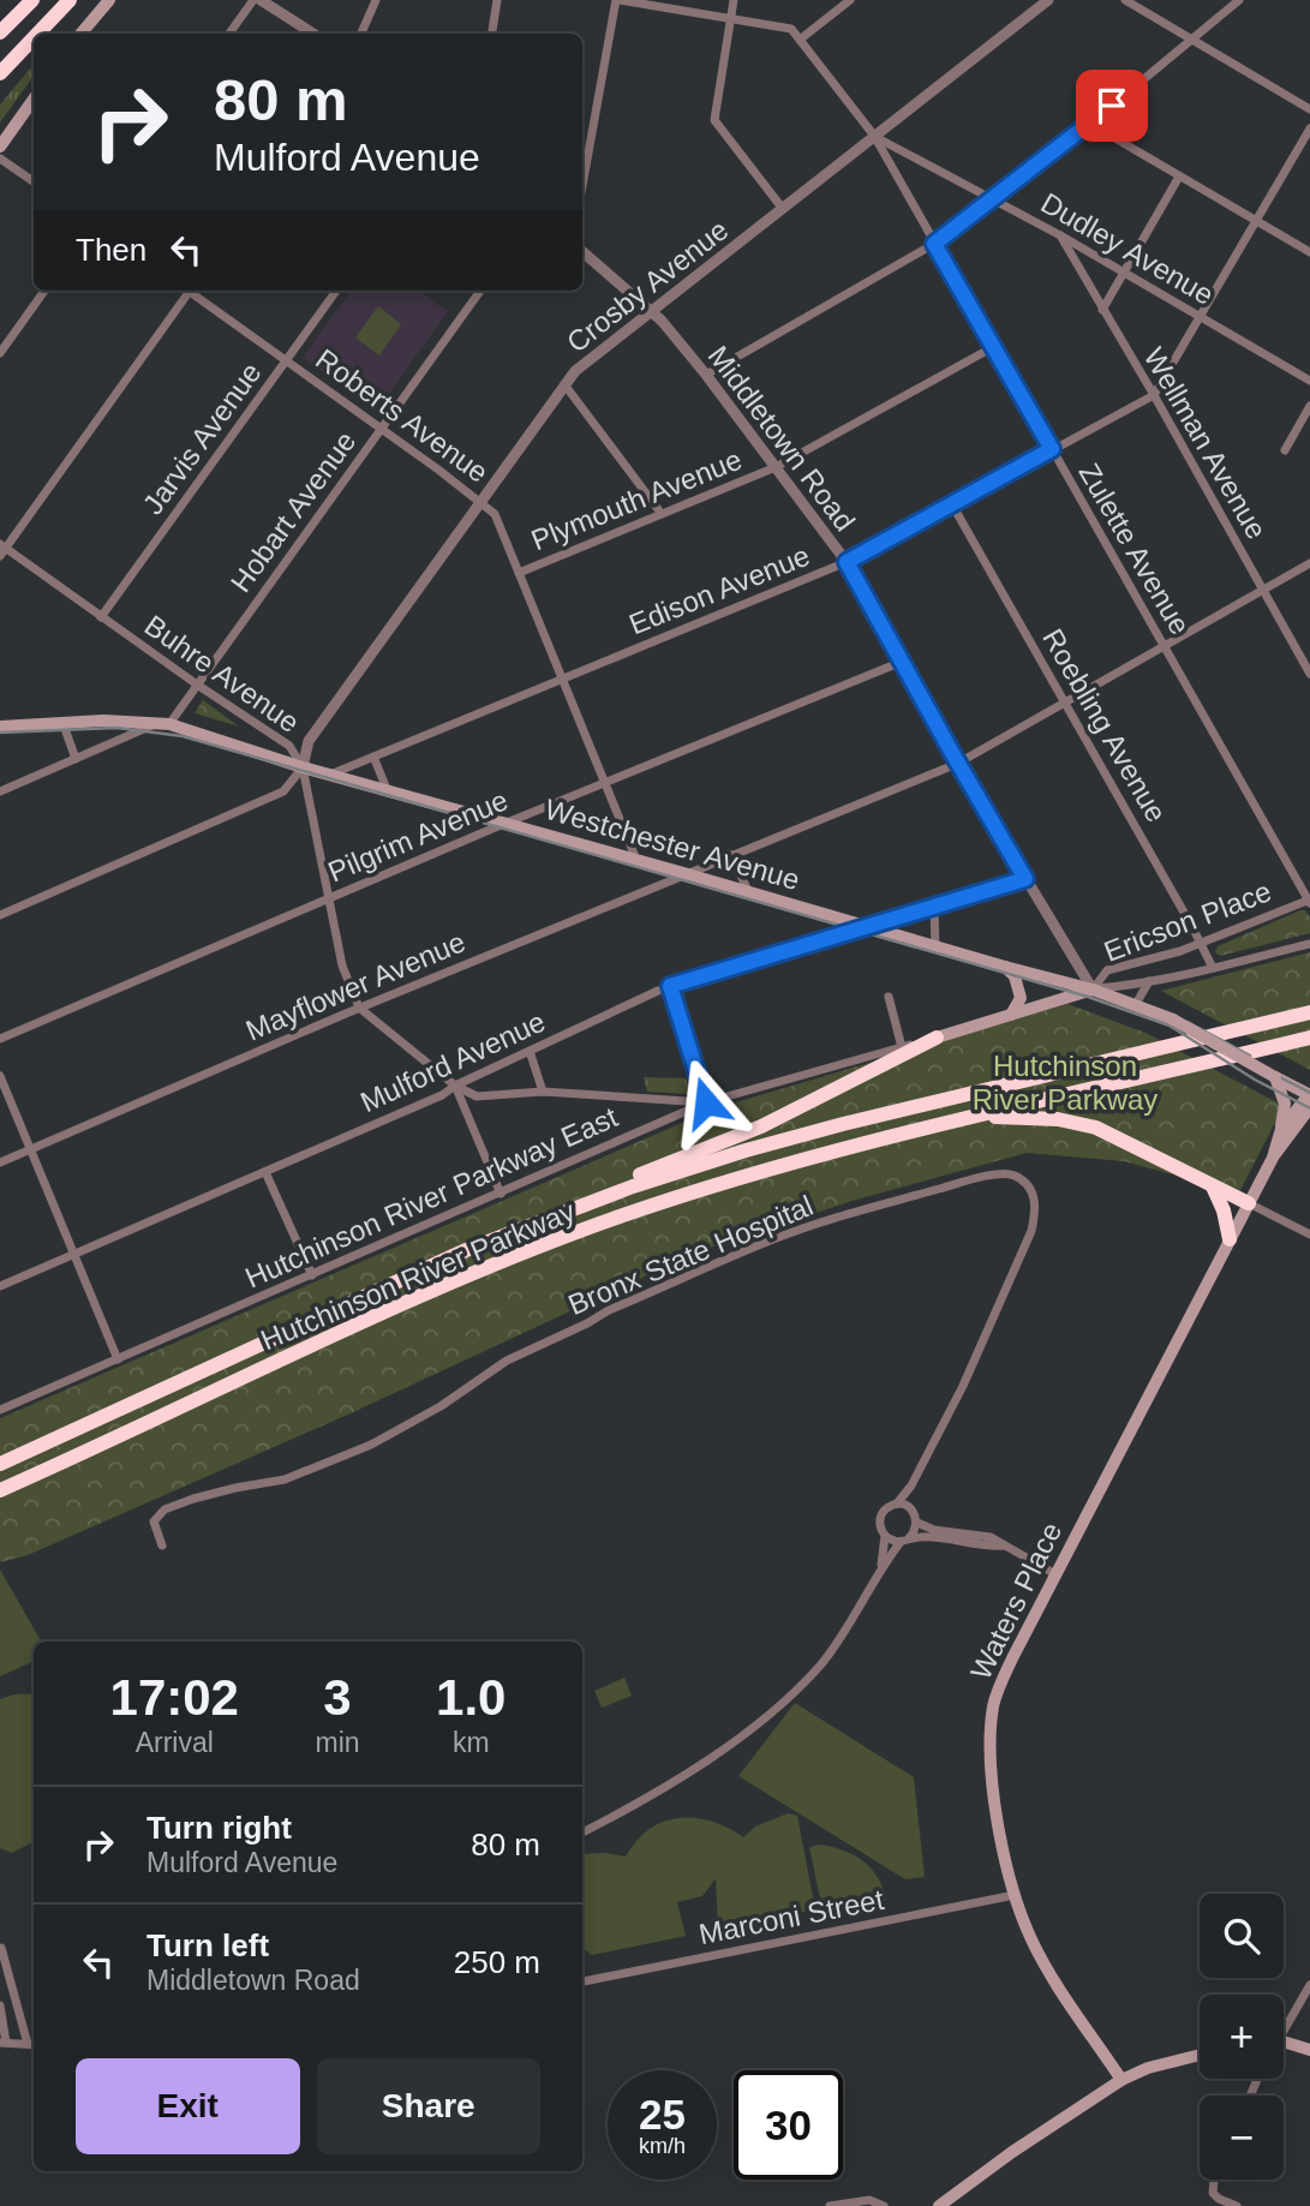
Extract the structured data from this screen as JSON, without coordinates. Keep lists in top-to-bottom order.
{
  "streets": {
    "highway": ["Hutchinson River Parkway"],
    "main road": ["Westchester Avenue", "Waters Place"],
    "street": [
      "Dudley Avenue",
      "Crosby Avenue",
      "Roberts Avenue",
      "Jarvis Avenue",
      "Middletown Road",
      "Wellman Avenue",
      "Plymouth Avenue",
      "Hobart Avenue",
      "Zulette Avenue",
      "Edison Avenue",
      "Buhre Avenue",
      "Roebling Avenue",
      "Pilgrim Avenue",
      "Ericson Place",
      "Mayflower Avenue",
      "Mulford Avenue",
      "Hutchinson River Parkway East",
      "Bronx State Hospital",
      "Marconi Street"
    ]
  },
  "crossings": [
    ["Dudley Avenue", "Crosby Avenue"],
    ["Dudley Avenue", "Wellman Avenue"],
    ["Dudley Avenue", "Zulette Avenue"],
    ["Crosby Avenue", "Roberts Avenue"],
    ["Crosby Avenue", "Middletown Road"],
    ["Crosby Avenue", "Zulette Avenue"],
    ["Crosby Avenue", "Buhre Avenue"],
    ["Crosby Avenue", "Westchester Avenue"],
    ["Roberts Avenue", "Jarvis Avenue"],
    ["Roberts Avenue", "Plymouth Avenue"],
    ["Roberts Avenue", "Hobart Avenue"],
    ["Roberts Avenue", "Edison Avenue"],
    ["Roberts Avenue", "Pilgrim Avenue"],
    ["Roberts Avenue", "Westchester Avenue"],
    ["Jarvis Avenue", "Buhre Avenue"],
    ["Middletown Road", "Plymouth Avenue"],
    ["Middletown Road", "Edison Avenue"],
    ["Middletown Road", "Pilgrim Avenue"],
    ["Middletown Road", "Westchester Avenue"],
    ["Middletown Road", "Ericson Place"],
    ["Middletown Road", "Mayflower Avenue"],
    ["Middletown Road", "Mulford Avenue"],
    ["Wellman Avenue", "Edison Avenue"],
    ["Wellman Avenue", "Mayflower Avenue"],
    ["Plymouth Avenue", "Zulette Avenue"],
    ["Hobart Avenue", "Buhre Avenue"],
    ["Hobart Avenue", "Westchester Avenue"],
    ["Zulette Avenue", "Edison Avenue"],
    ["Zulette Avenue", "Ericson Place"],
    ["Zulette Avenue", "Mayflower Avenue"],
    ["Edison Avenue", "Roebling Avenue"],
    ["Edison Avenue", "Westchester Avenue"],
    ["Buhre Avenue", "Pilgrim Avenue"],
    ["Buhre Avenue", "Westchester Avenue"],
    ["Buhre Avenue", "Mayflower Avenue"],
    ["Buhre Avenue", "Mulford Avenue"],
    ["Buhre Avenue", "Hutchinson River Parkway East"],
    ["Roebling Avenue", "Ericson Place"],
    ["Roebling Avenue", "Mayflower Avenue"],
    ["Pilgrim Avenue", "Westchester Avenue"],
    ["Westchester Avenue", "Ericson Place"],
    ["Westchester Avenue", "Mayflower Avenue"],
    ["Westchester Avenue", "Mulford Avenue"],
    ["Westchester Avenue", "Waters Place"],
    ["Waters Place", "Marconi Street"]
  ],
  "parks": ["Hutchinson River Parkway"],
  "page": {
    "turn": ["80 m", "Mulford Avenue"],
    "then": "Then",
    "eta": [
      "17:02",
      "Arrival",
      "3",
      "min",
      "1.0",
      "km"
    ],
    "list": [
      {
        "name": "Turn right",
        "note": "Mulford Avenue",
        "value": "80 m"
      },
      {
        "name": "Turn left",
        "note": "Middletown Road",
        "value": "250 m"
      }
    ],
    "map_buttons": ["+", "−"],
    "buttons": ["Exit", "Share"],
    "speed": "25 km/h",
    "limit": "30"
  }
}
